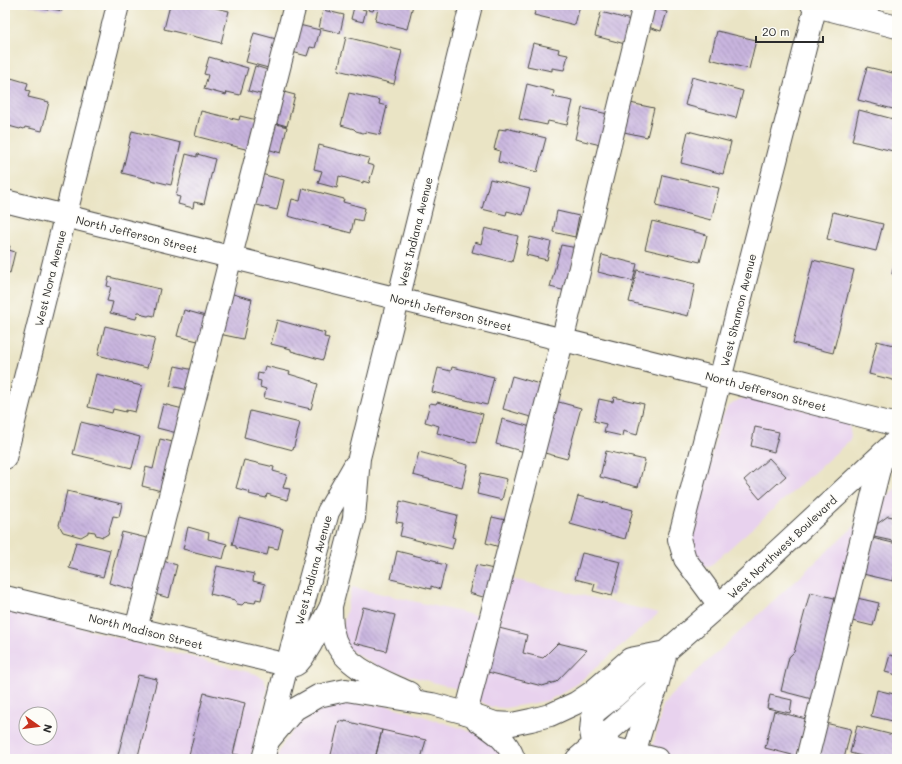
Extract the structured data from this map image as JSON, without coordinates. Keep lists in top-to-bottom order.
{
  "streets": {
    "street": [
      "West Indiana Avenue",
      "North Jefferson Street",
      "West Nora Avenue",
      "West Shannon Avenue",
      "West Northwest Boulevard",
      "North Madison Street"
    ]
  },
  "crossings": [
    ["West Indiana Avenue", "North Jefferson Street"],
    ["West Indiana Avenue", "North Madison Street"],
    ["North Jefferson Street", "West Nora Avenue"],
    ["North Jefferson Street", "West Shannon Avenue"],
    ["West Shannon Avenue", "West Northwest Boulevard"]
  ],
  "scale_bar": "20 m",
  "north": "right"
}
